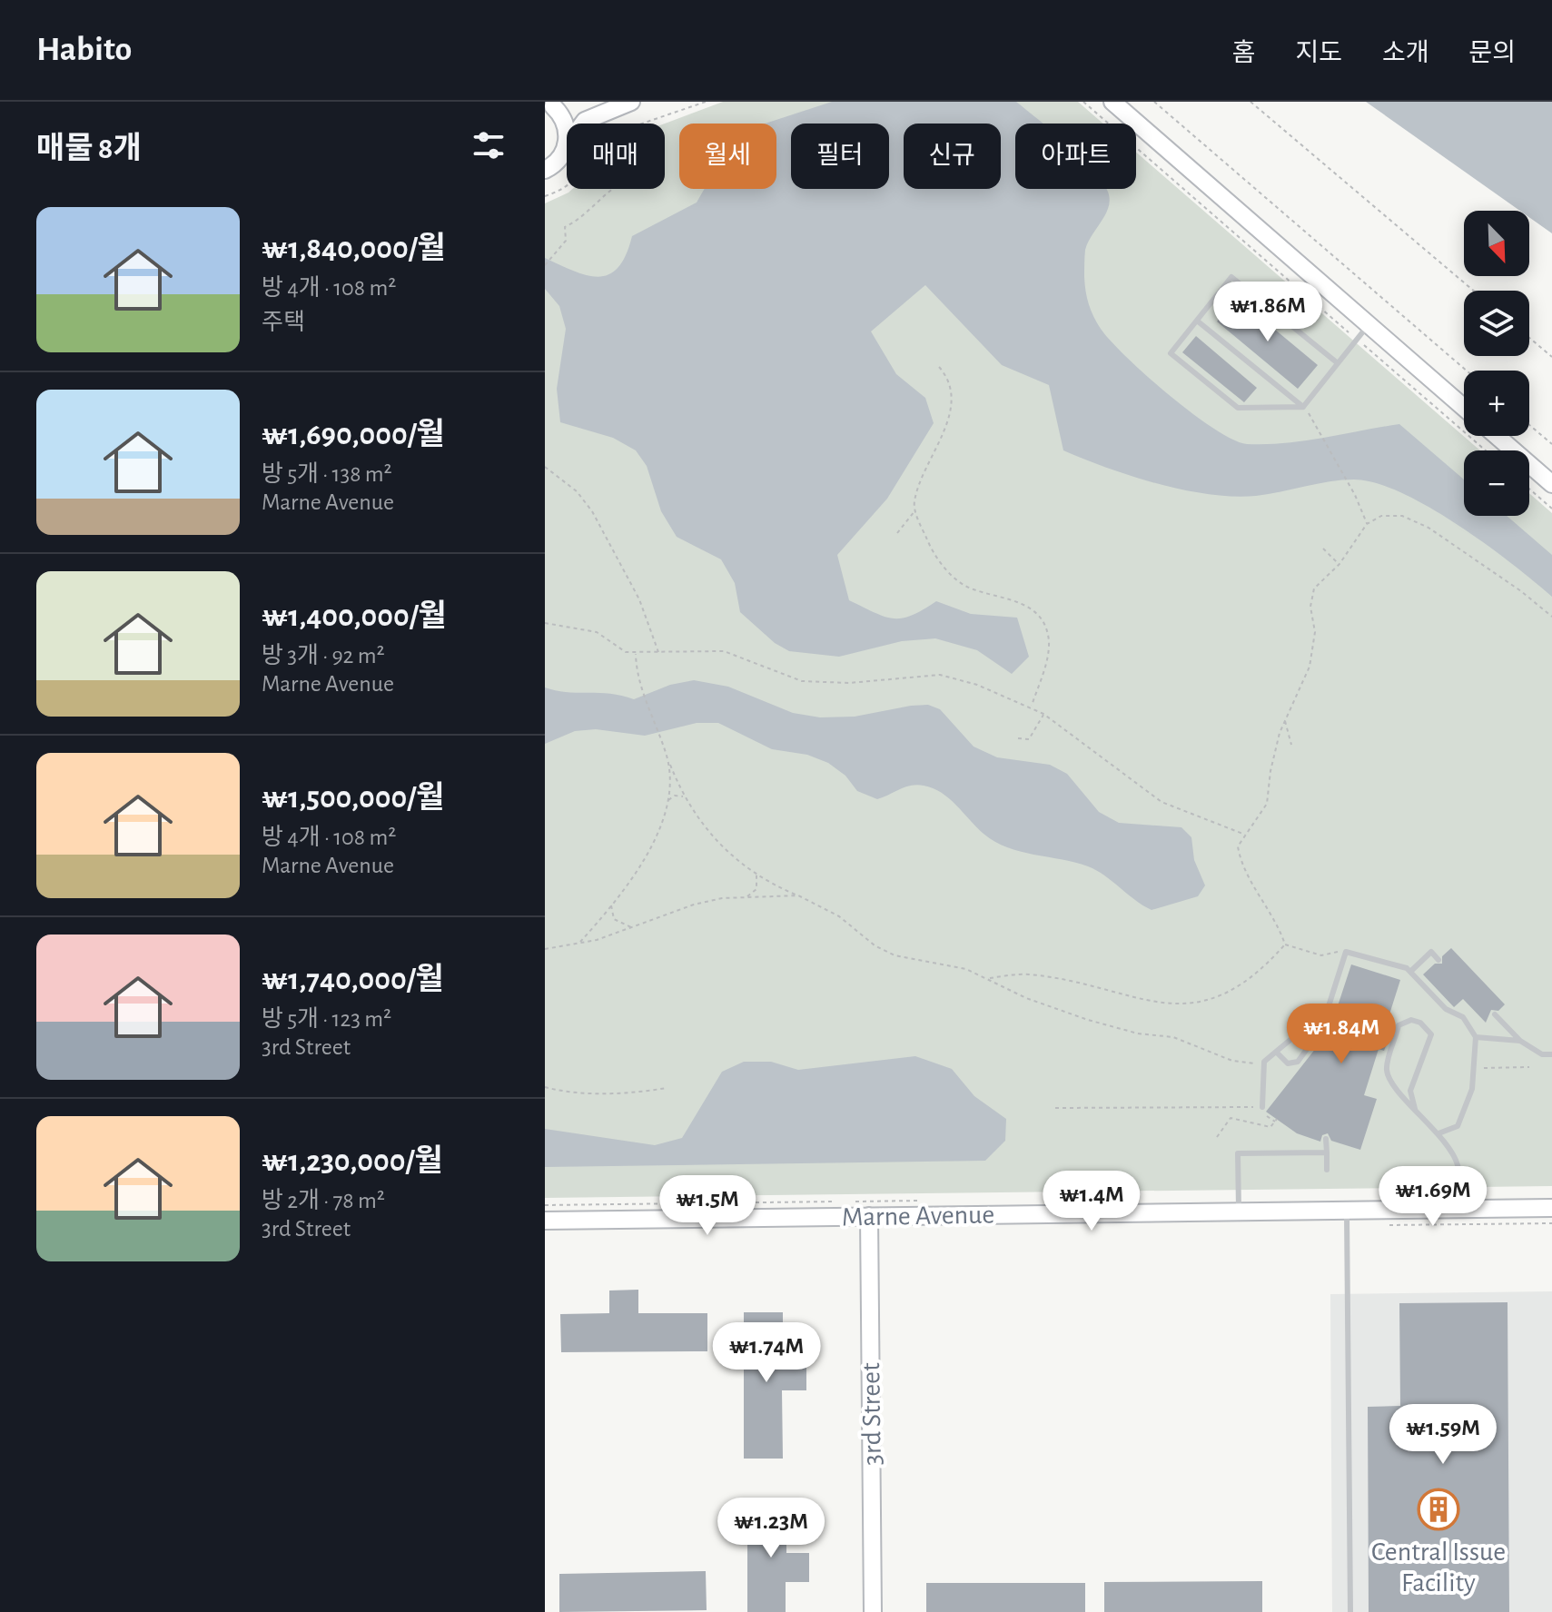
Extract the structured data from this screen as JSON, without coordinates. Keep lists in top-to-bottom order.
{
  "streets": {
    "street": ["Marne Avenue", "3rd Street"]
  },
  "crossings": [
    ["Marne Avenue", "3rd Street"]
  ],
  "places": {
    "building": ["Central Issue Facility"]
  },
  "north": "bottom right",
  "page": {
    "header": "Habito",
    "nav": [
      "홈",
      "지도",
      "소개",
      "문의"
    ],
    "heading": "매물 8개",
    "chip": [
      "매매",
      "월세",
      "필터",
      "신규",
      "아파트"
    ],
    "list": [
      {
        "name": "₩1,840,000/월",
        "note": "방 4개 · 108 m² · 주택"
      },
      {
        "name": "₩1,690,000/월",
        "note": "방 5개 · 138 m² · Marne Avenue"
      },
      {
        "name": "₩1,400,000/월",
        "note": "방 3개 · 92 m² · Marne Avenue"
      },
      {
        "name": "₩1,500,000/월",
        "note": "방 4개 · 108 m² · Marne Avenue"
      },
      {
        "name": "₩1,740,000/월",
        "note": "방 5개 · 123 m² · 3rd Street"
      },
      {
        "name": "₩1,230,000/월",
        "note": "방 2개 · 78 m² · 3rd Street"
      }
    ],
    "map_buttons": ["+", "−"],
    "price": [
      "₩1.86M",
      "₩1.84M",
      "₩1.69M",
      "₩1.4M",
      "₩1.5M",
      "₩1.74M",
      "₩1.59M",
      "₩1.23M"
    ]
  }
}
